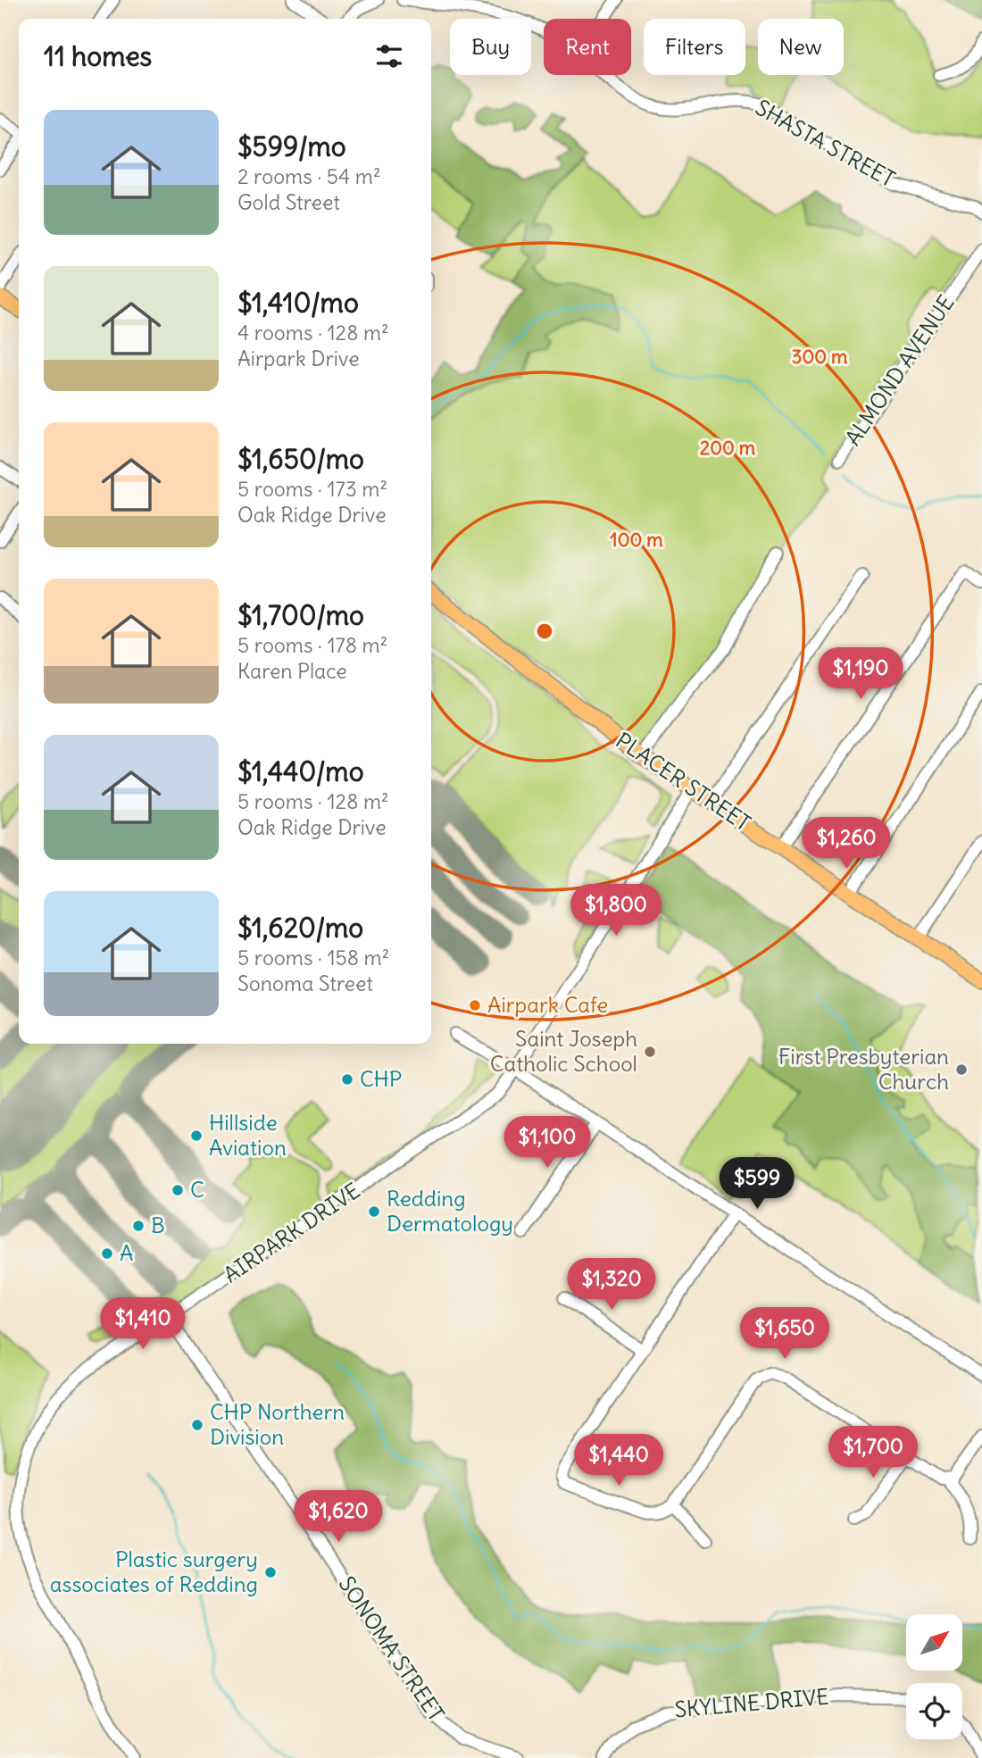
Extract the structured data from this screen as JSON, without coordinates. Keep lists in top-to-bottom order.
{
  "streets": {
    "main road": ["PLACER STREET"],
    "street": [
      "SHASTA STREET",
      "ALMOND AVENUE",
      "AIRPARK DRIVE",
      "SONOMA STREET",
      "SKYLINE DRIVE"
    ]
  },
  "crossings": [
    ["PLACER STREET", "AIRPARK DRIVE"],
    ["AIRPARK DRIVE", "SONOMA STREET"]
  ],
  "places": [
    "Airpark Cafe",
    "Saint Joseph Catholic School",
    "First Presbyterian Church",
    "CHP",
    "Hillside Aviation",
    "C",
    "Redding Dermatology",
    "B",
    "A",
    "CHP Northern Division",
    "Plastic surgery associates of Redding"
  ],
  "north": "top right",
  "page": {
    "chip": [
      "Buy",
      "Rent",
      "Filters",
      "New"
    ],
    "heading": "11 homes",
    "list": [
      {
        "name": "$599/mo",
        "note": "2 rooms · 54 m² · Gold Street"
      },
      {
        "name": "$1,410/mo",
        "note": "4 rooms · 128 m² · Airpark Drive"
      },
      {
        "name": "$1,650/mo",
        "note": "5 rooms · 173 m² · Oak Ridge Drive"
      },
      {
        "name": "$1,700/mo",
        "note": "5 rooms · 178 m² · Karen Place"
      },
      {
        "name": "$1,440/mo",
        "note": "5 rooms · 128 m² · Oak Ridge Drive"
      },
      {
        "name": "$1,620/mo",
        "note": "5 rooms · 158 m² · Sonoma Street"
      }
    ],
    "price": [
      "$1,190",
      "$1,260",
      "$1,800",
      "$1,100",
      "$599",
      "$1,320",
      "$1,410",
      "$1,650",
      "$1,700",
      "$1,440",
      "$1,620"
    ]
  },
  "rings": ["300 m", "200 m", "100 m"]
}
